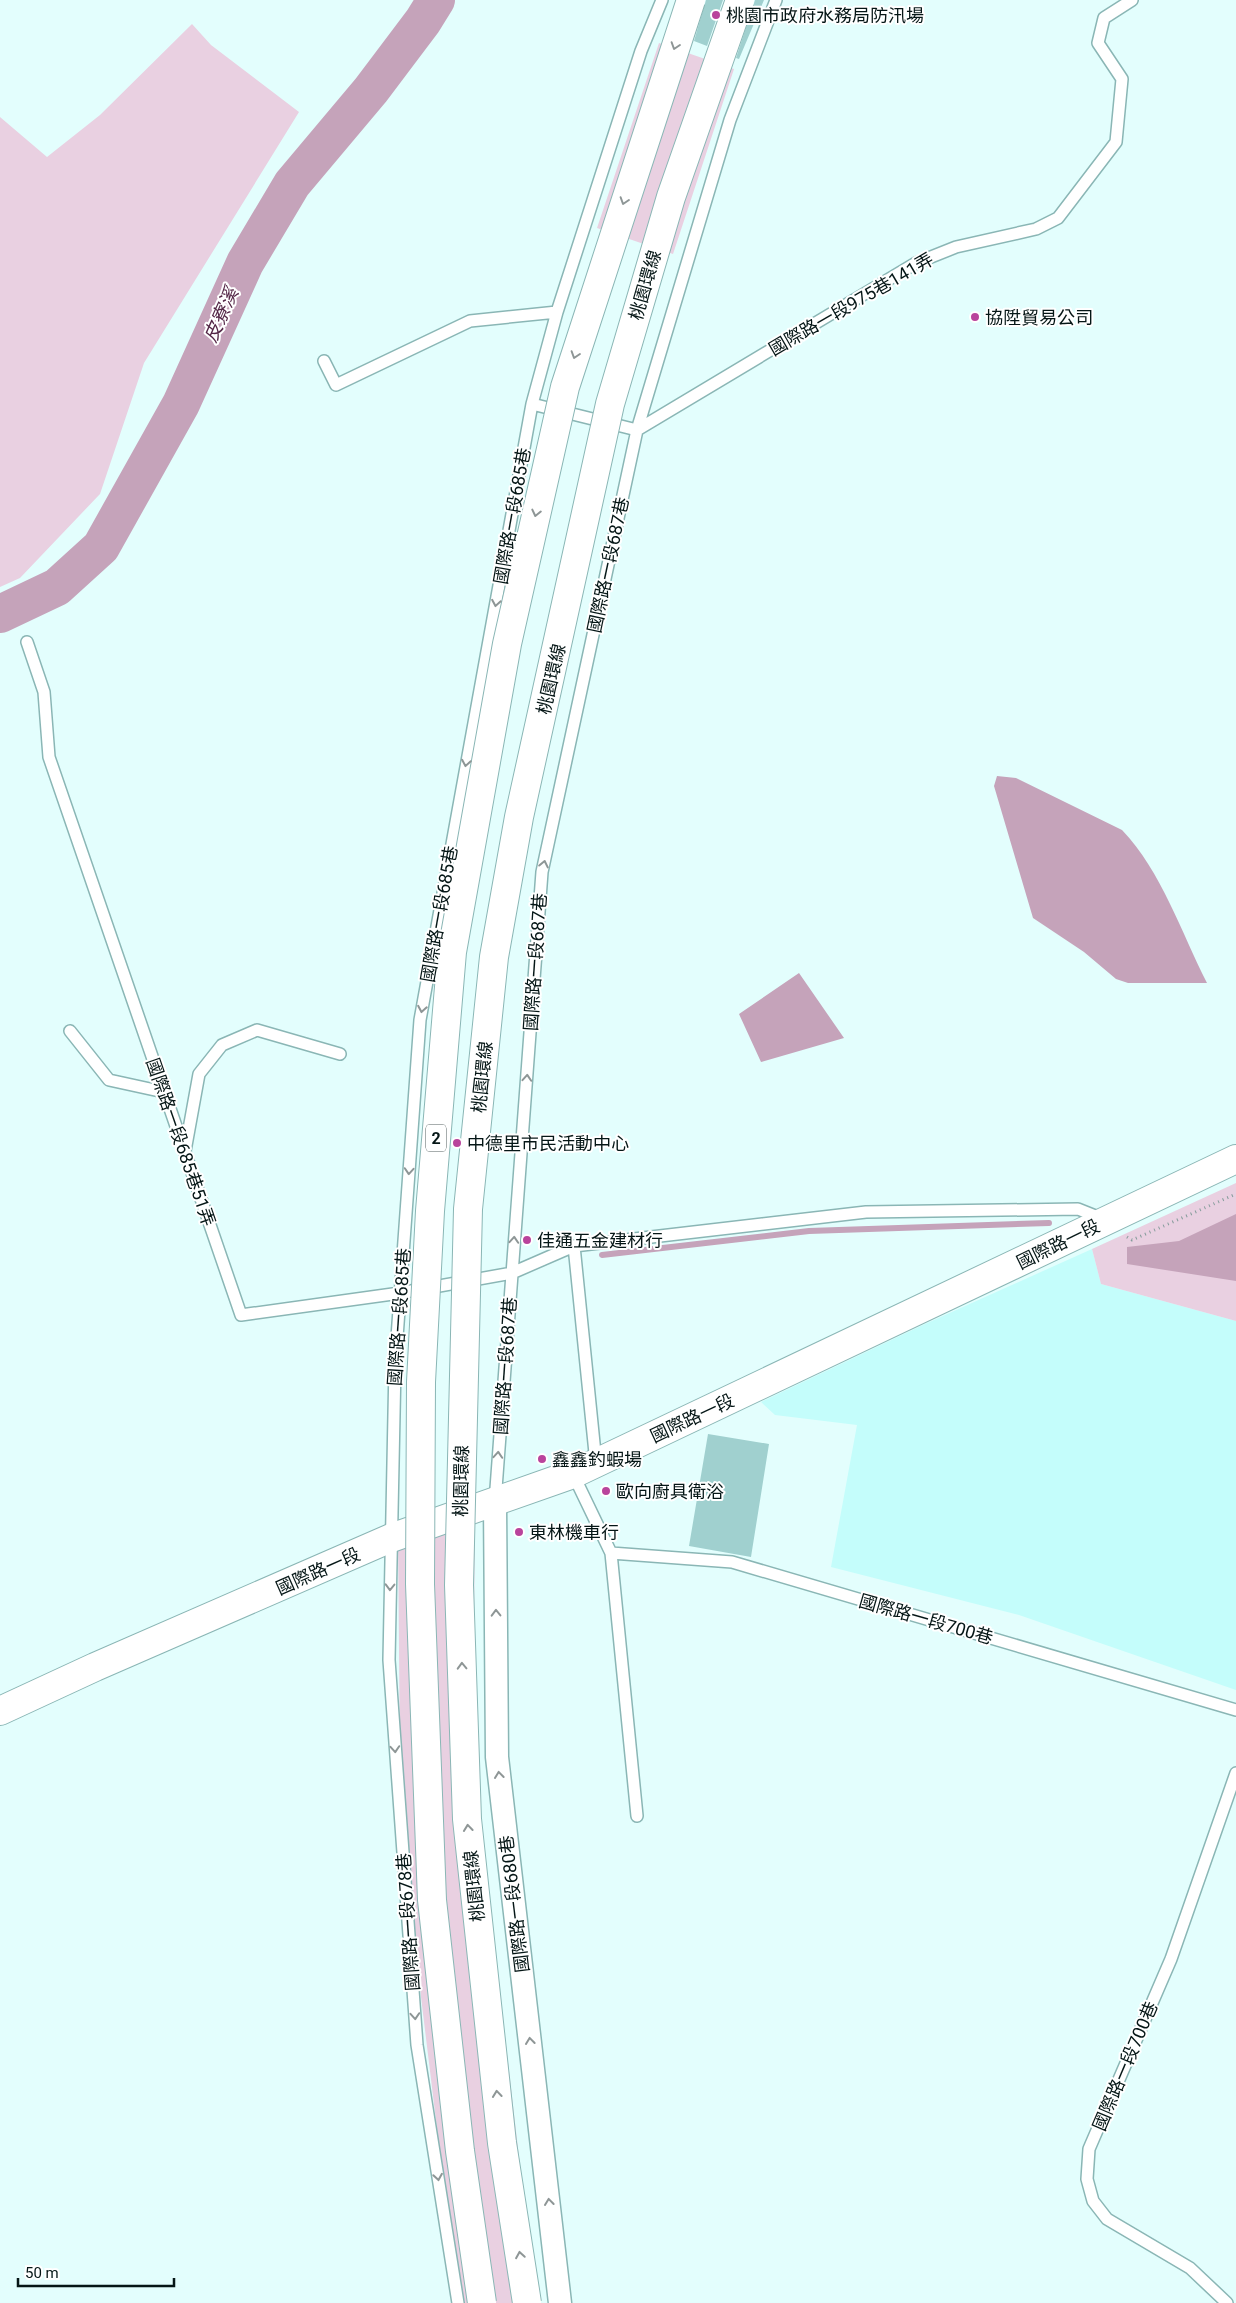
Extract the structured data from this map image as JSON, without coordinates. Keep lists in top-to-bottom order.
{
  "streets": {
    "main road": ["桃園環線", "2", "國際路一段"],
    "street": ["國際路一段680巷"],
    "lane": [
      "國際路一段975巷141弄",
      "國際路一段685巷",
      "國際路一段687巷",
      "國際路一段685巷51弄",
      "國際路一段700巷",
      "國際路一段678巷"
    ]
  },
  "crossings": [
    ["國際路一段975巷141弄", "國際路一段687巷"],
    ["國際路一段685巷", "國際路一段685巷51弄"],
    ["國際路一段685巷", "國際路一段"],
    ["國際路一段685巷", "國際路一段678巷"],
    ["國際路一段687巷", "國際路一段685巷51弄"],
    ["國際路一段687巷", "國際路一段"],
    ["國際路一段687巷", "國際路一段680巷"],
    ["國際路一段685巷51弄", "國際路一段"],
    ["國際路一段", "國際路一段680巷"],
    ["國際路一段", "國際路一段678巷"]
  ],
  "one_way": [
    "國際路一段685巷",
    "國際路一段687巷",
    "國際路一段680巷",
    "國際路一段678巷"
  ],
  "water": ["皮寮溪"],
  "places": [
    "桃園市政府水務局防汛場",
    "協陞貿易公司",
    "中德里市民活動中心",
    "佳通五金建材行",
    "鑫鑫釣蝦場",
    "歐向廚具衛浴",
    "東林機車行"
  ],
  "scale_bar": "50 m"
}
